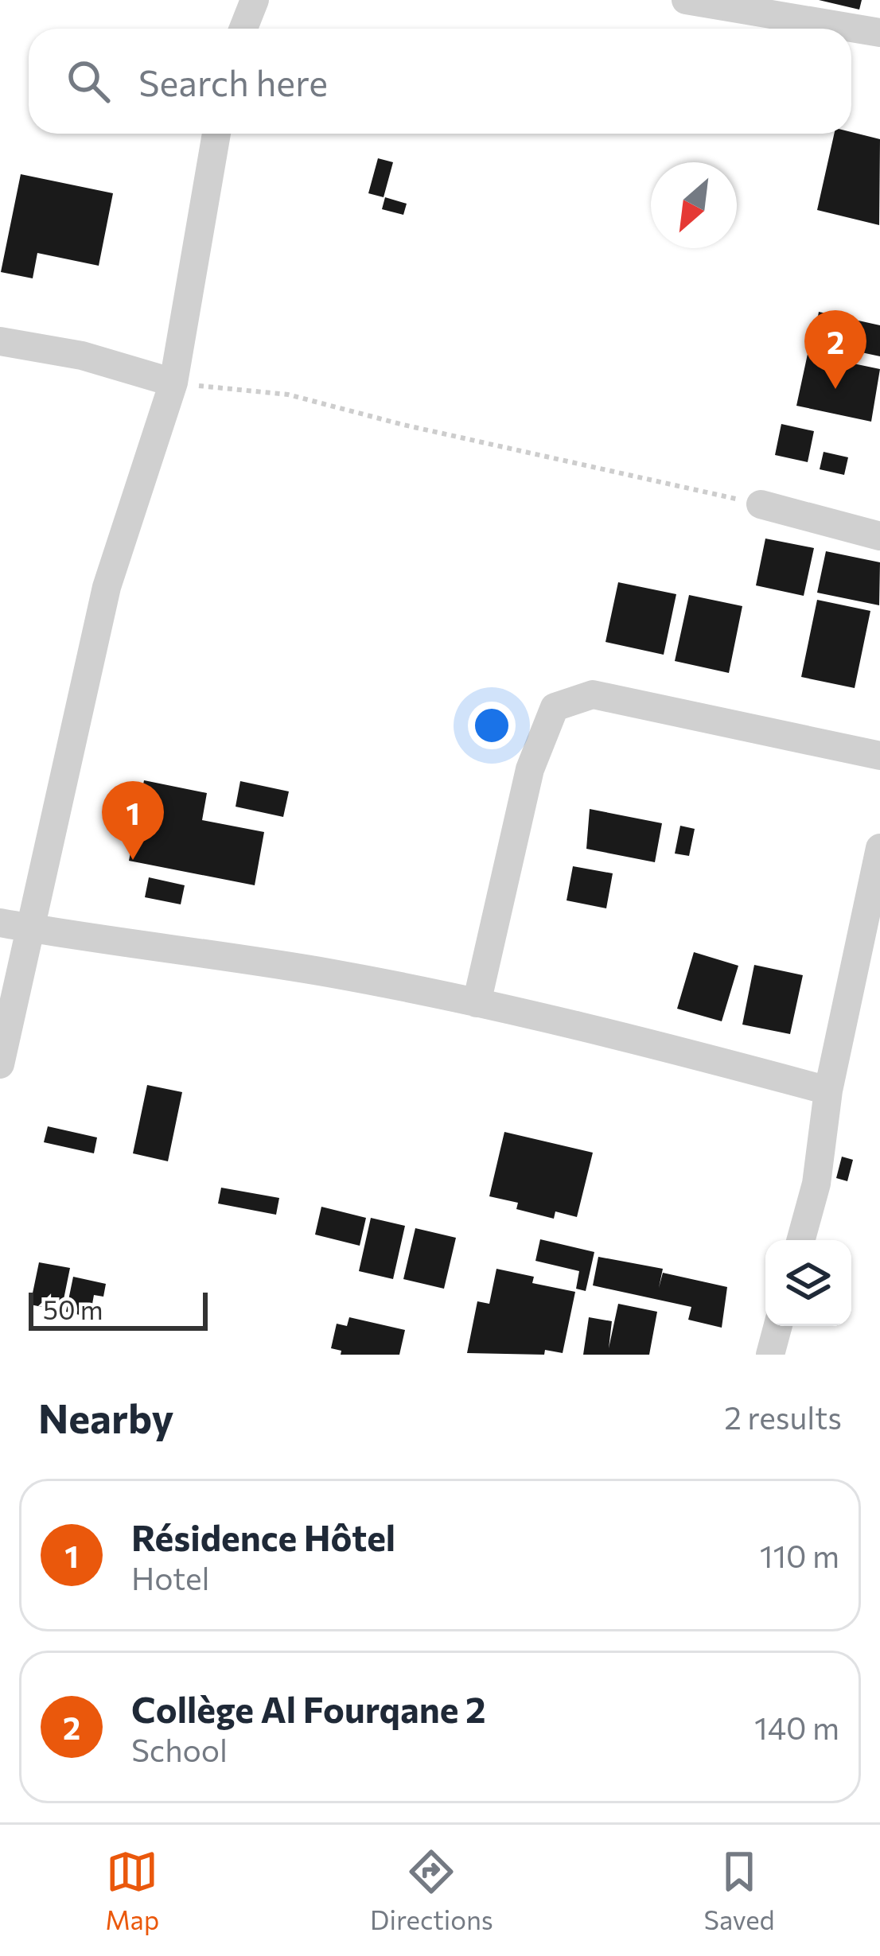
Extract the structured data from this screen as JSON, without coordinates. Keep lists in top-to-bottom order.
{
  "scale_bar": "50 m",
  "north": "bottom left",
  "page": {
    "search": "Search here",
    "pins": ["2", "1"],
    "scale": "50 m",
    "heading": ["Nearby", "2 results"],
    "list": [
      {
        "mark": "1",
        "name": "Résidence Hôtel",
        "note": "Hotel",
        "value": "110 m"
      },
      {
        "mark": "2",
        "name": "Collège Al Fourqane 2",
        "note": "School",
        "value": "140 m"
      }
    ],
    "nav": ["Map", "Directions", "Saved"]
  }
}
